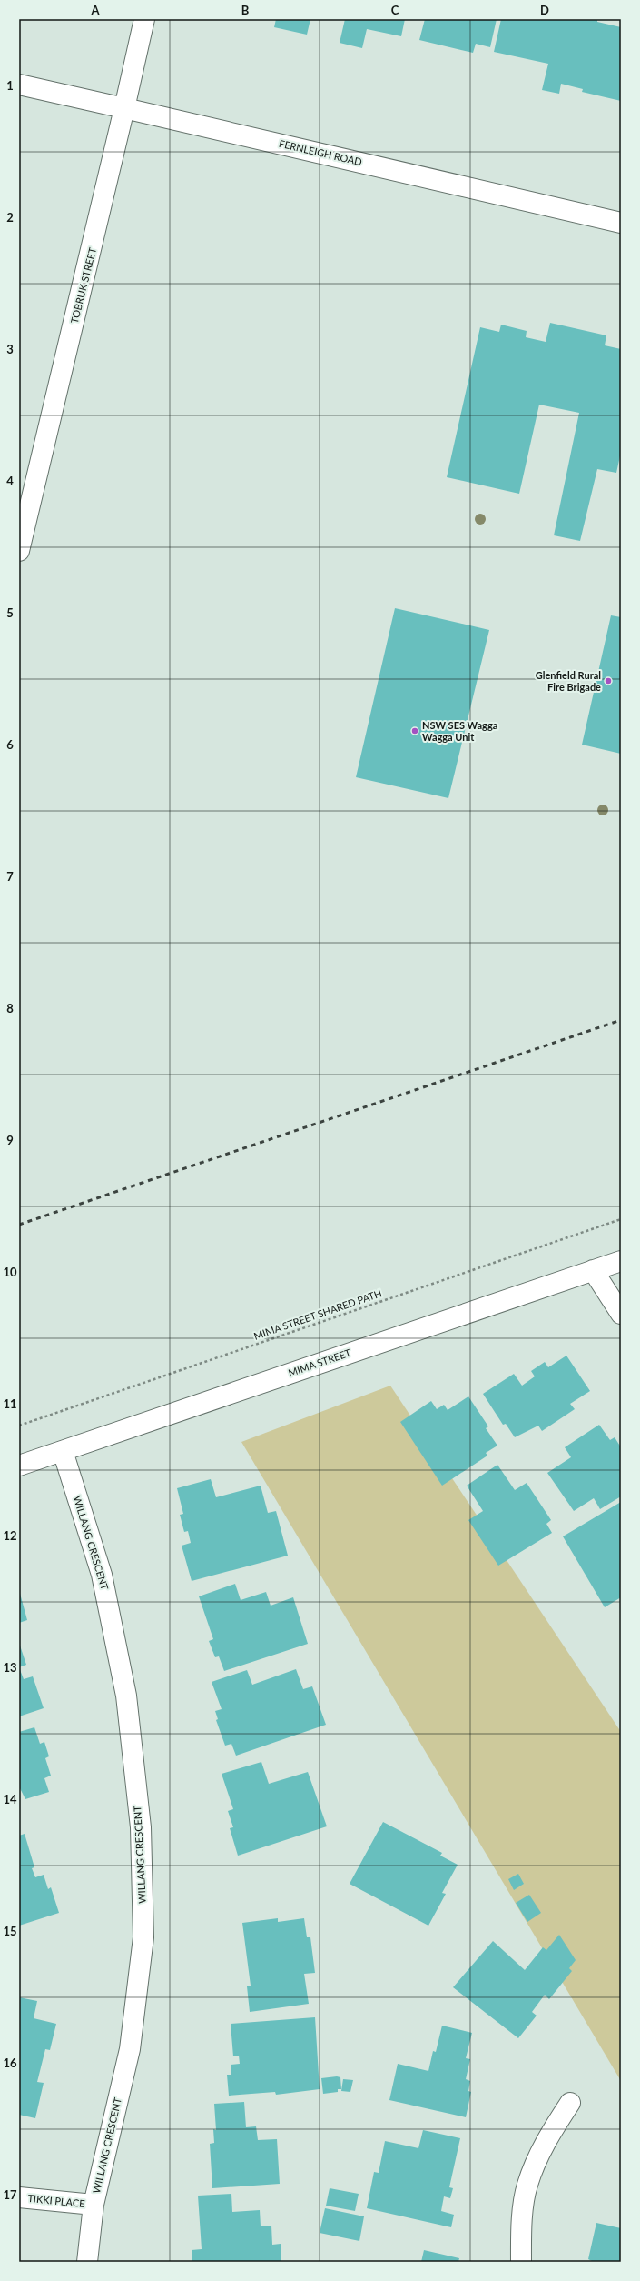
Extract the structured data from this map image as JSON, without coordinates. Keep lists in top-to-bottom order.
{
  "streets": {
    "street": [
      "FERNLEIGH ROAD",
      "TOBRUK STREET",
      "MIMA STREET",
      "WILLANG CRESCENT",
      "TIKKI PLACE"
    ],
    "path": ["MIMA STREET SHARED PATH"]
  },
  "crossings": [
    ["FERNLEIGH ROAD", "TOBRUK STREET"],
    ["MIMA STREET", "WILLANG CRESCENT"],
    ["WILLANG CRESCENT", "TIKKI PLACE"]
  ],
  "places": ["Glenfield Rural Fire Brigade", "NSW SES Wagga Wagga Unit"],
  "grid": {
    "columns": [
      "A",
      "B",
      "C",
      "D"
    ],
    "rows": [
      "1",
      "2",
      "3",
      "4",
      "5",
      "6",
      "7",
      "8",
      "9",
      "10",
      "11",
      "12",
      "13",
      "14",
      "15",
      "16",
      "17"
    ]
  }
}
